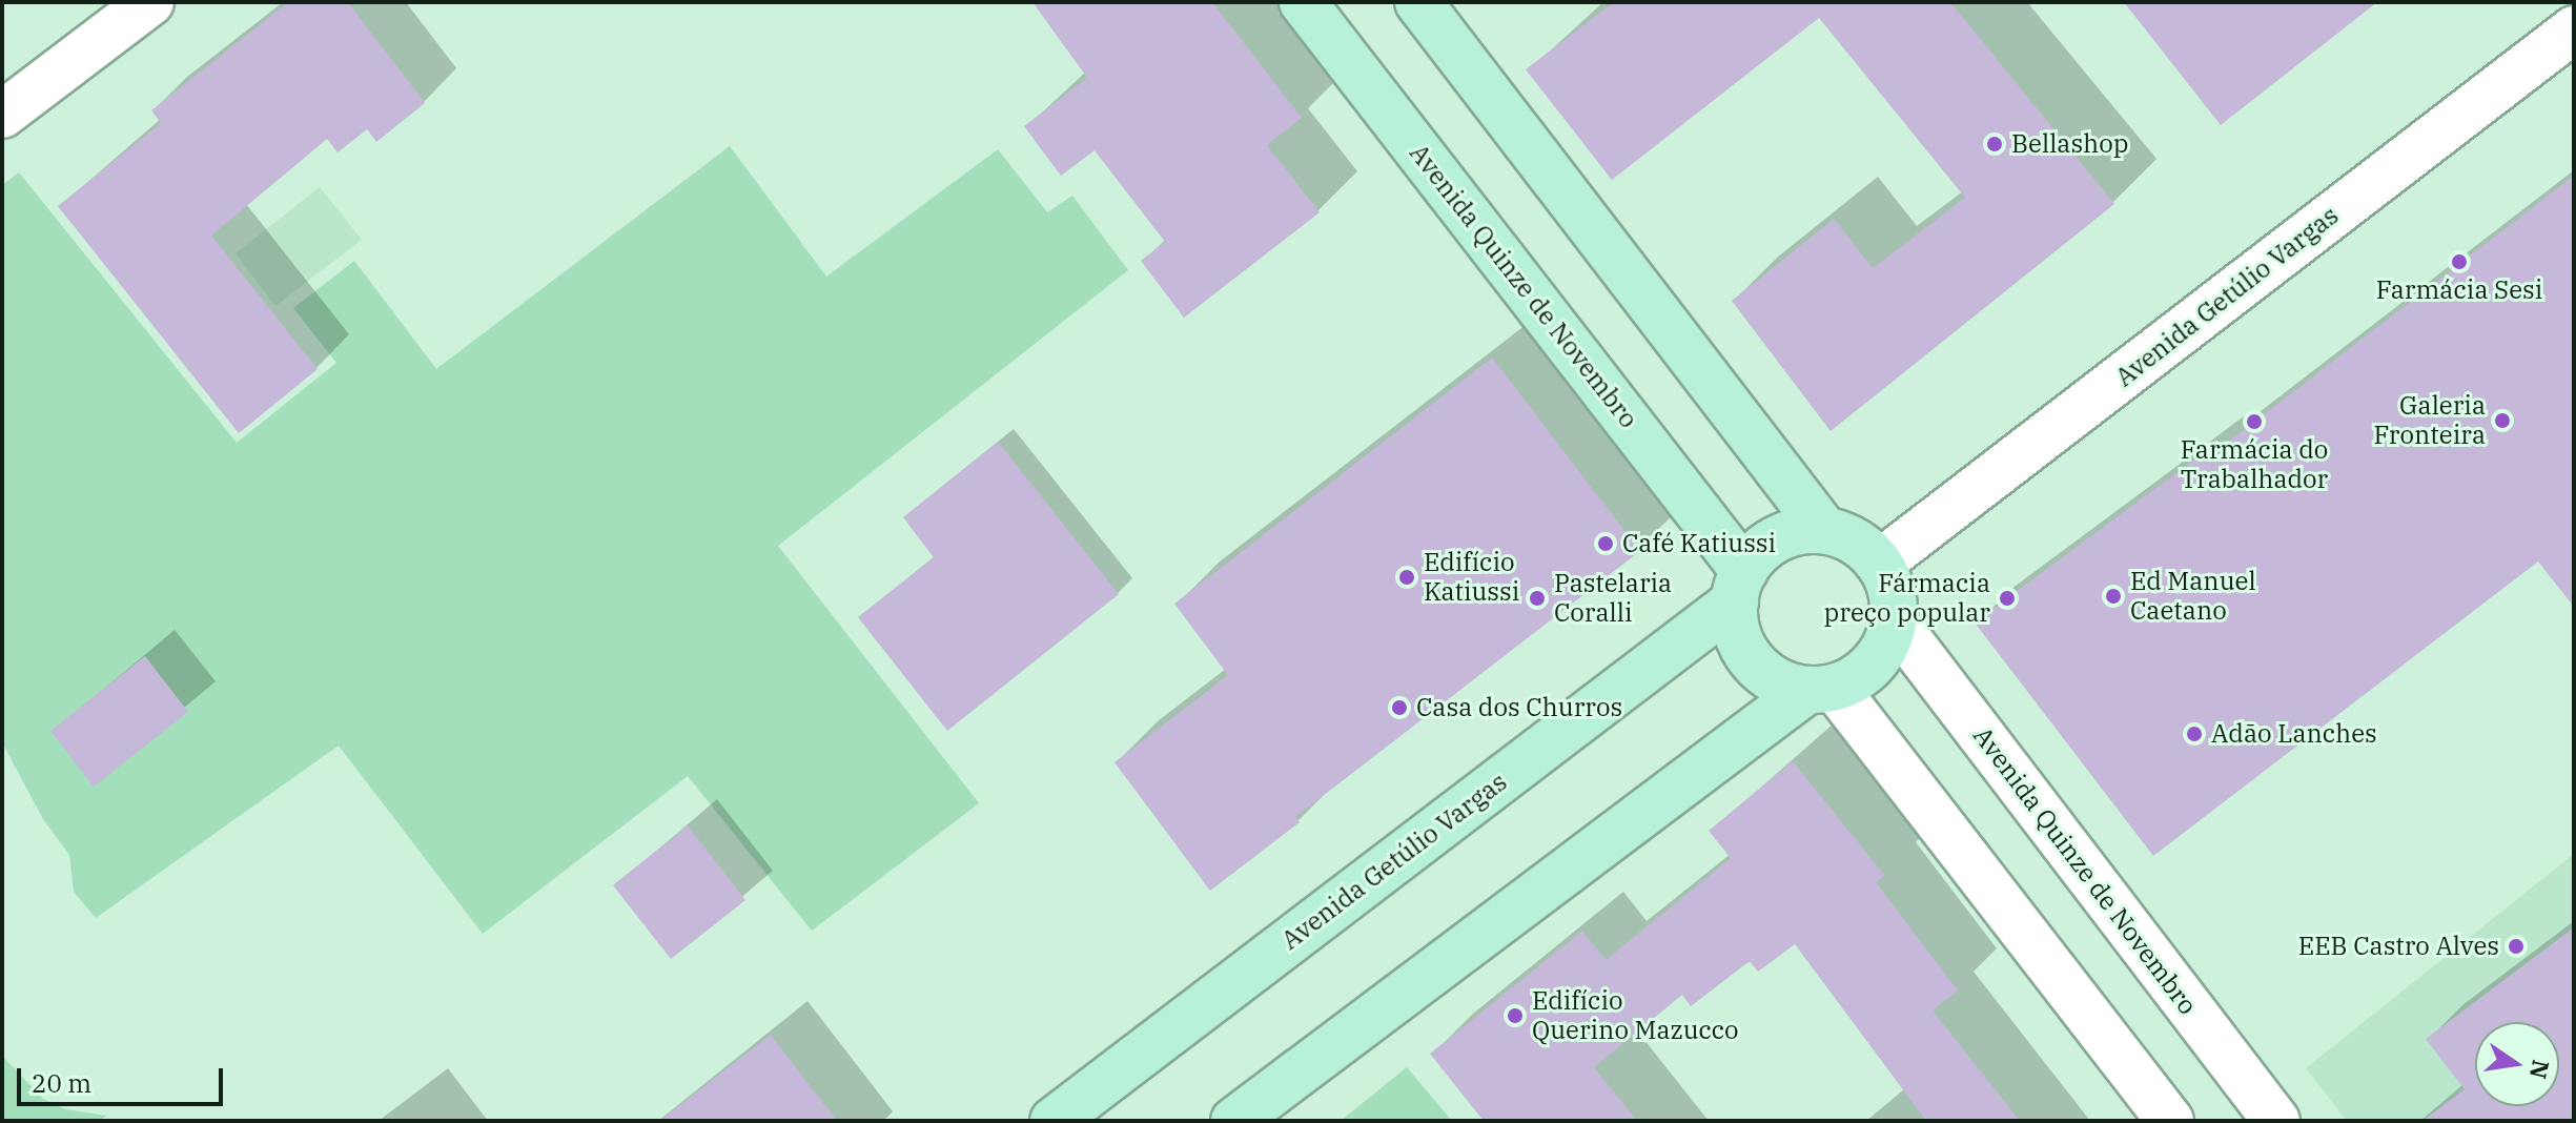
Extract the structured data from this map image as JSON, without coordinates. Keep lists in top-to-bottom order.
{
  "streets": {
    "main road": ["Avenida Quinze de Novembro", "Avenida Getúlio Vargas"]
  },
  "crossings": [
    ["Avenida Quinze de Novembro", "Avenida Getúlio Vargas"]
  ],
  "places": [
    "Bellashop",
    "Farmácia Sesi",
    "Galeria Fronteira",
    "Farmácia do Trabalhador",
    "Café Katiussi",
    "Edifício Katiussi",
    "Ed Manuel Caetano",
    "Pastelaria Coralli",
    "Fármacia preço popular",
    "Casa dos Churros",
    "Adão Lanches",
    "EEB Castro Alves",
    "Edifício Querino Mazucco"
  ],
  "scale_bar": "20 m",
  "north": "right"
}
